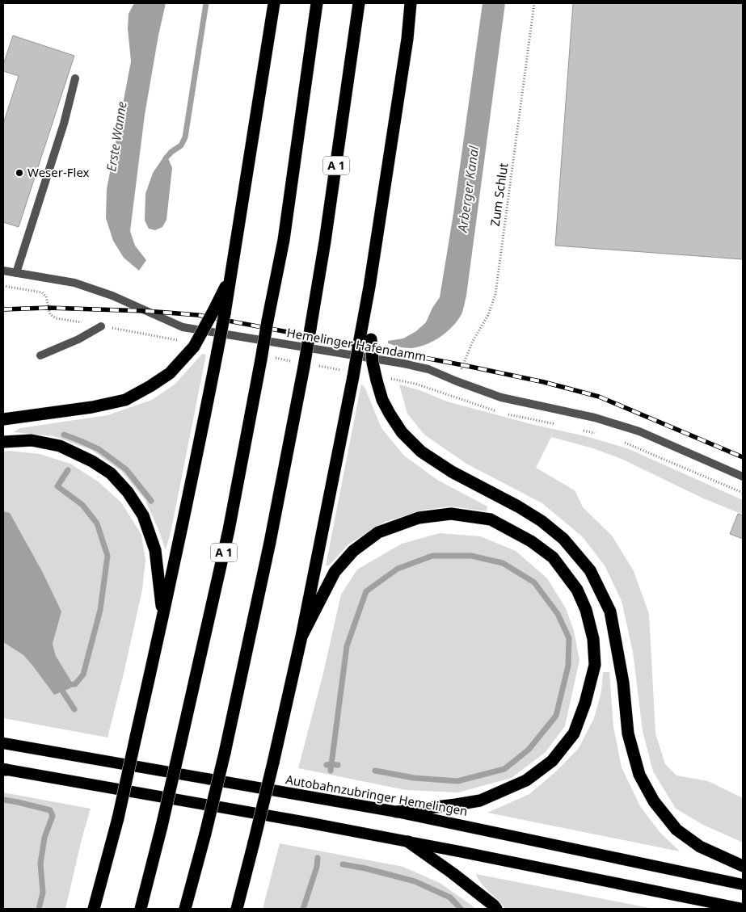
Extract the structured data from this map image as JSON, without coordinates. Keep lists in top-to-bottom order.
{
  "streets": {
    "highway": ["A 1", "Autobahnzubringer Hemelingen"],
    "street": ["Hemelinger Hafendamm"],
    "path": ["Zum Schlut"]
  },
  "crossings": [
    ["Zum Schlut", "Hemelinger Hafendamm"]
  ],
  "water": ["Erste Wanne", "Arberger Kanal"],
  "places": ["Weser-Flex"]
}
